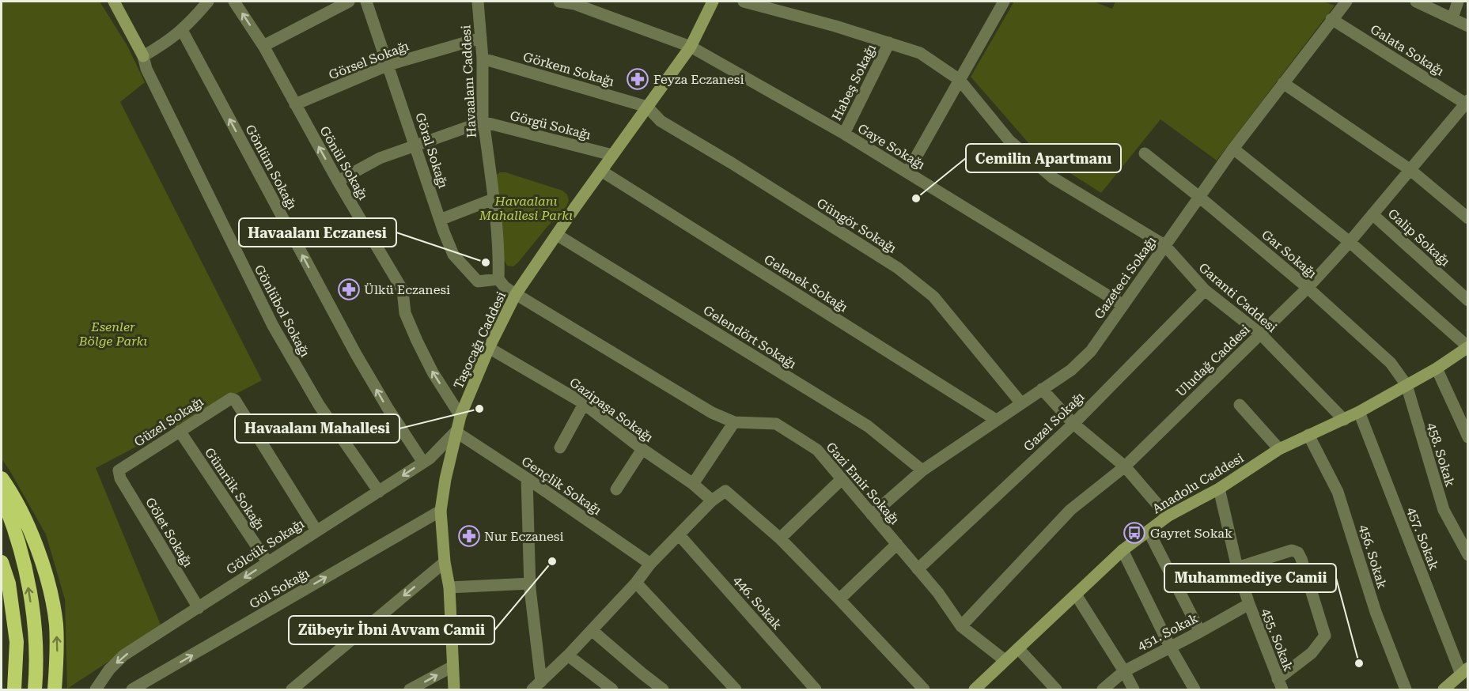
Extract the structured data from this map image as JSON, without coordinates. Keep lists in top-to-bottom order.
{
  "streets": {
    "main road": ["Taşocağı Caddesi", "Anadolu Caddesi"],
    "street": [
      "Galata Sokağı",
      "Görsel Sokağı",
      "Görkem Sokağı",
      "Havaalanı Caddesi",
      "Habeş Sokağı",
      "Görgü Sokağı",
      "Gaye Sokağı",
      "Göral Sokağı",
      "Gönül Sokağı",
      "Gönlüm Sokağı",
      "Güngör Sokağı",
      "Galip Sokağı",
      "Gar Sokağı",
      "Gazeteci Sokağı",
      "Gelenek Sokağı",
      "Garanti Caddesi",
      "Gönlübol Sokağı",
      "Gelendört Sokağı",
      "Uludağ Caddesi",
      "Gazipaşa Sokağı",
      "Güzel Sokağı",
      "Gazel Sokağı",
      "458. Sokak",
      "Gazi Emir Sokağı",
      "Gençlik Sokağı",
      "Gümrük Sokağı",
      "Gölet Sokağı",
      "457. Sokak",
      "Gölcük Sokağı",
      "456. Sokak",
      "Göl Sokağı",
      "446. Sokak",
      "451. Sokak",
      "455. Sokak"
    ]
  },
  "crossings": [
    ["Galata Sokağı", "Gazeteci Sokağı"],
    ["Galata Sokağı", "Uludağ Caddesi"],
    ["Görsel Sokağı", "Havaalanı Caddesi"],
    ["Görsel Sokağı", "Göral Sokağı"],
    ["Görsel Sokağı", "Gönül Sokağı"],
    ["Görkem Sokağı", "Havaalanı Caddesi"],
    ["Görkem Sokağı", "Güngör Sokağı"],
    ["Görkem Sokağı", "Taşocağı Caddesi"],
    ["Havaalanı Caddesi", "Görgü Sokağı"],
    ["Havaalanı Caddesi", "Göral Sokağı"],
    ["Habeş Sokağı", "Gaye Sokağı"],
    ["Habeş Sokağı", "Garanti Caddesi"],
    ["Görgü Sokağı", "Taşocağı Caddesi"],
    ["Gaye Sokağı", "Gazeteci Sokağı"],
    ["Gaye Sokağı", "Taşocağı Caddesi"],
    ["Gönül Sokağı", "Taşocağı Caddesi"],
    ["Gönlüm Sokağı", "Gölcük Sokağı"],
    ["Güngör Sokağı", "Gazeteci Sokağı"],
    ["Güngör Sokağı", "Taşocağı Caddesi"],
    ["Galip Sokağı", "Uludağ Caddesi"],
    ["Gar Sokağı", "Gazeteci Sokağı"],
    ["Gar Sokağı", "Uludağ Caddesi"],
    ["Gar Sokağı", "458. Sokak"],
    ["Gar Sokağı", "Anadolu Caddesi"],
    ["Gazeteci Sokağı", "Gelenek Sokağı"],
    ["Gazeteci Sokağı", "Garanti Caddesi"],
    ["Gazeteci Sokağı", "Gelendört Sokağı"],
    ["Gazeteci Sokağı", "Gazi Emir Sokağı"],
    ["Gelenek Sokağı", "Taşocağı Caddesi"],
    ["Garanti Caddesi", "Uludağ Caddesi"],
    ["Garanti Caddesi", "Gazel Sokağı"],
    ["Garanti Caddesi", "Anadolu Caddesi"],
    ["Gönlübol Sokağı", "Gölcük Sokağı"],
    ["Gelendört Sokağı", "Taşocağı Caddesi"],
    ["Taşocağı Caddesi", "Gazipaşa Sokağı"],
    ["Taşocağı Caddesi", "Gazi Emir Sokağı"],
    ["Taşocağı Caddesi", "Gençlik Sokağı"],
    ["Taşocağı Caddesi", "Gölcük Sokağı"],
    ["Taşocağı Caddesi", "Göl Sokağı"],
    ["Uludağ Caddesi", "Gazi Emir Sokağı"],
    ["Güzel Sokağı", "Gümrük Sokağı"],
    ["Güzel Sokağı", "Gölet Sokağı"],
    ["Güzel Sokağı", "Gölcük Sokağı"],
    ["Gazel Sokağı", "Gazi Emir Sokağı"],
    ["458. Sokak", "Anadolu Caddesi"],
    ["Gazi Emir Sokağı", "Anadolu Caddesi"],
    ["Anadolu Caddesi", "457. Sokak"],
    ["Anadolu Caddesi", "456. Sokak"],
    ["Anadolu Caddesi", "455. Sokak"],
    ["Gençlik Sokağı", "Gölcük Sokağı"],
    ["Gümrük Sokağı", "Gölcük Sokağı"],
    ["Gölet Sokağı", "Gölcük Sokağı"],
    ["451. Sokak", "455. Sokak"]
  ],
  "one_way": ["Gönül Sokağı", "Gönlüm Sokağı", "Gölcük Sokağı"],
  "parks": ["Havaalanı Mahallesi Parkı", "Esenler Bölge Parkı"],
  "places": {
    "pharmacy": ["Feyza Eczanesi", "Ülkü Eczanesi", "Nur Eczanesi"],
    "other": [
      "Cemilin Apartmanı",
      "Havaalanı Eczanesi",
      "Havaalanı Mahallesi",
      "Zübeyir İbni Avvam Camii",
      "Muhammediye Camii"
    ],
    "bus stop": ["Gayret Sokak"]
  }
}
